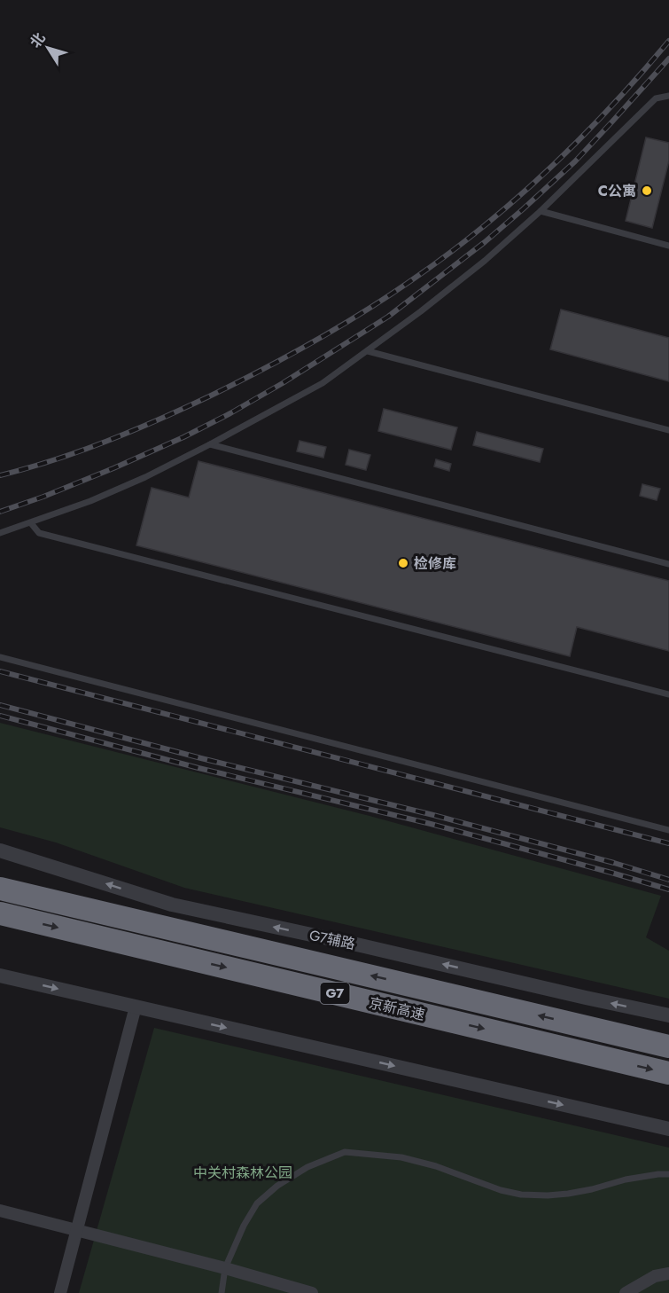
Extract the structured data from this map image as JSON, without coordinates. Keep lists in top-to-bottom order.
{
  "streets": {
    "highway": ["G7", "京新高速"],
    "street": ["G7辅路"]
  },
  "parks": ["中关村森林公园"],
  "places": ["C公寓", "检修库"],
  "north": "top left"
}
